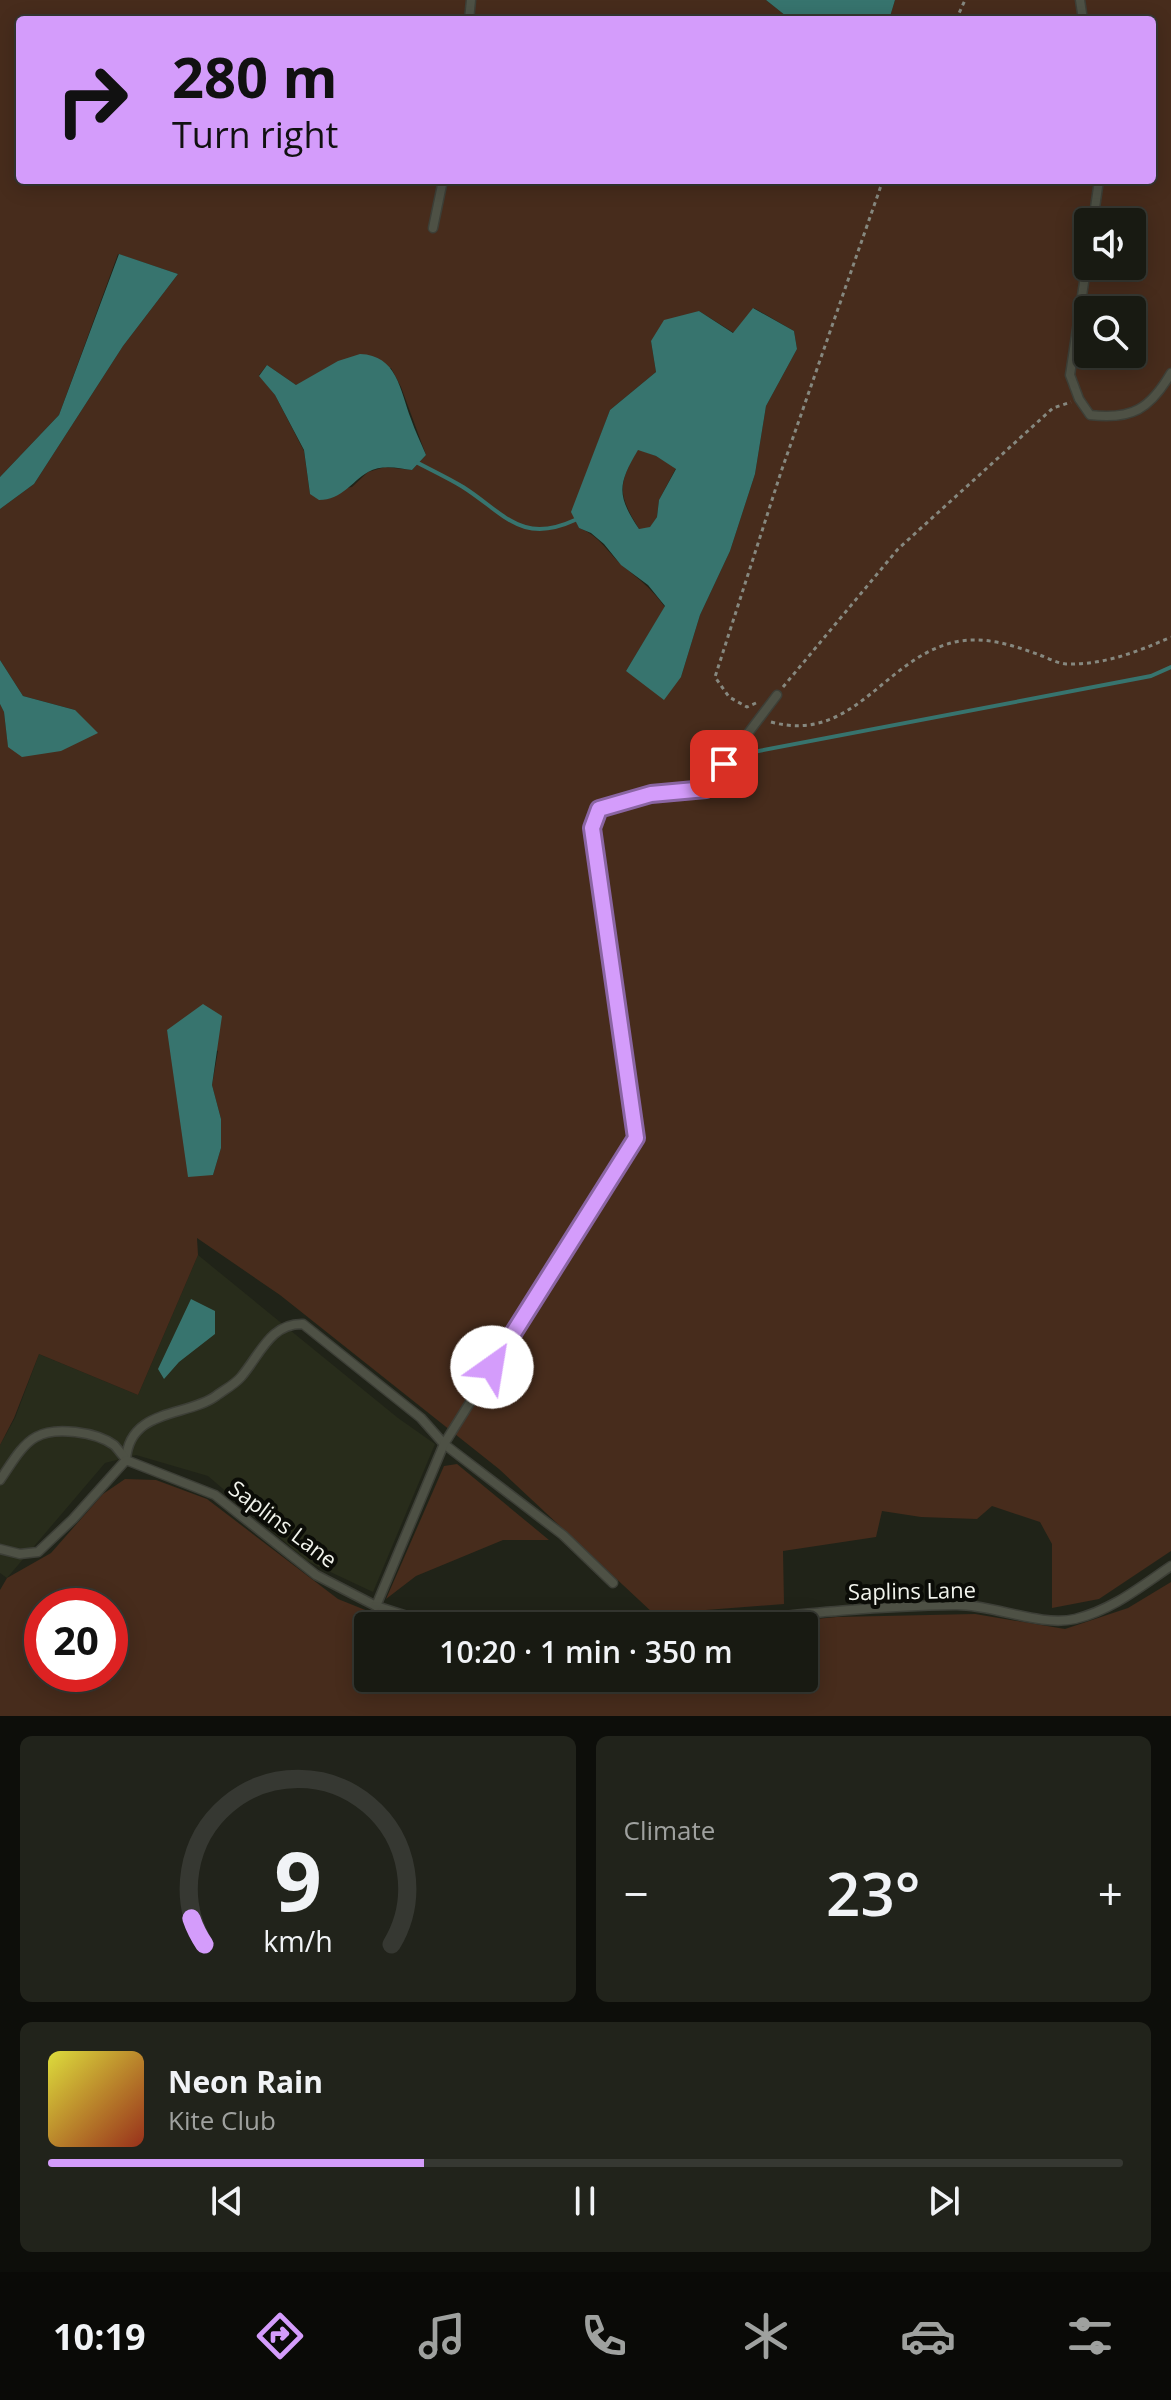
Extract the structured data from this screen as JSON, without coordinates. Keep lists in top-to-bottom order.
{
  "streets": {
    "lane": ["Saplins Lane"]
  },
  "page": {
    "turn": ["280 m", "Turn right"],
    "limit": "20",
    "trip": "10:20 · 1 min · 350 m",
    "tile": "Climate",
    "heat": ["−", "23°", "+"],
    "song": ["Neon Rain", "Kite Club"],
    "tabs": "10:19",
    "gauge": ["9", "km/h"]
  }
}
